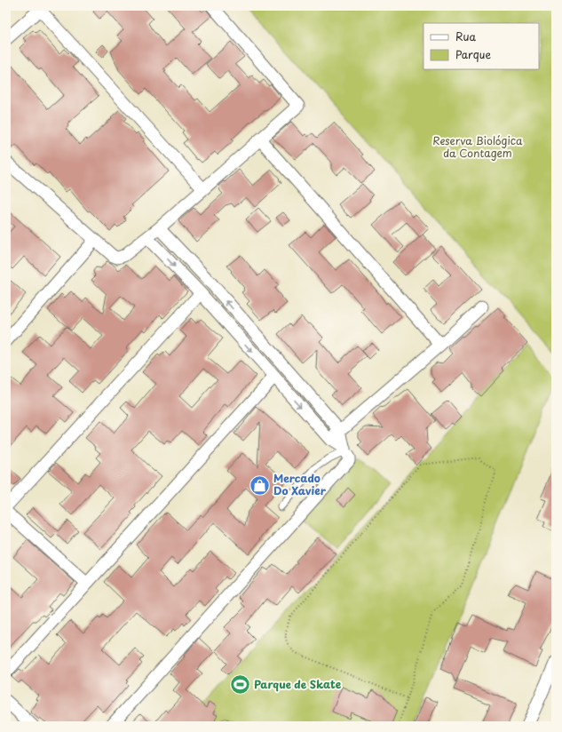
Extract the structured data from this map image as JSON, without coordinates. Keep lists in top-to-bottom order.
{
  "parks": ["Reserva Biológica da Contagem"],
  "places": {
    "shop": ["Mercado Do Xavier"],
    "sports": ["Parque de Skate"]
  },
  "legend": ["Rua", "Parque"]
}
